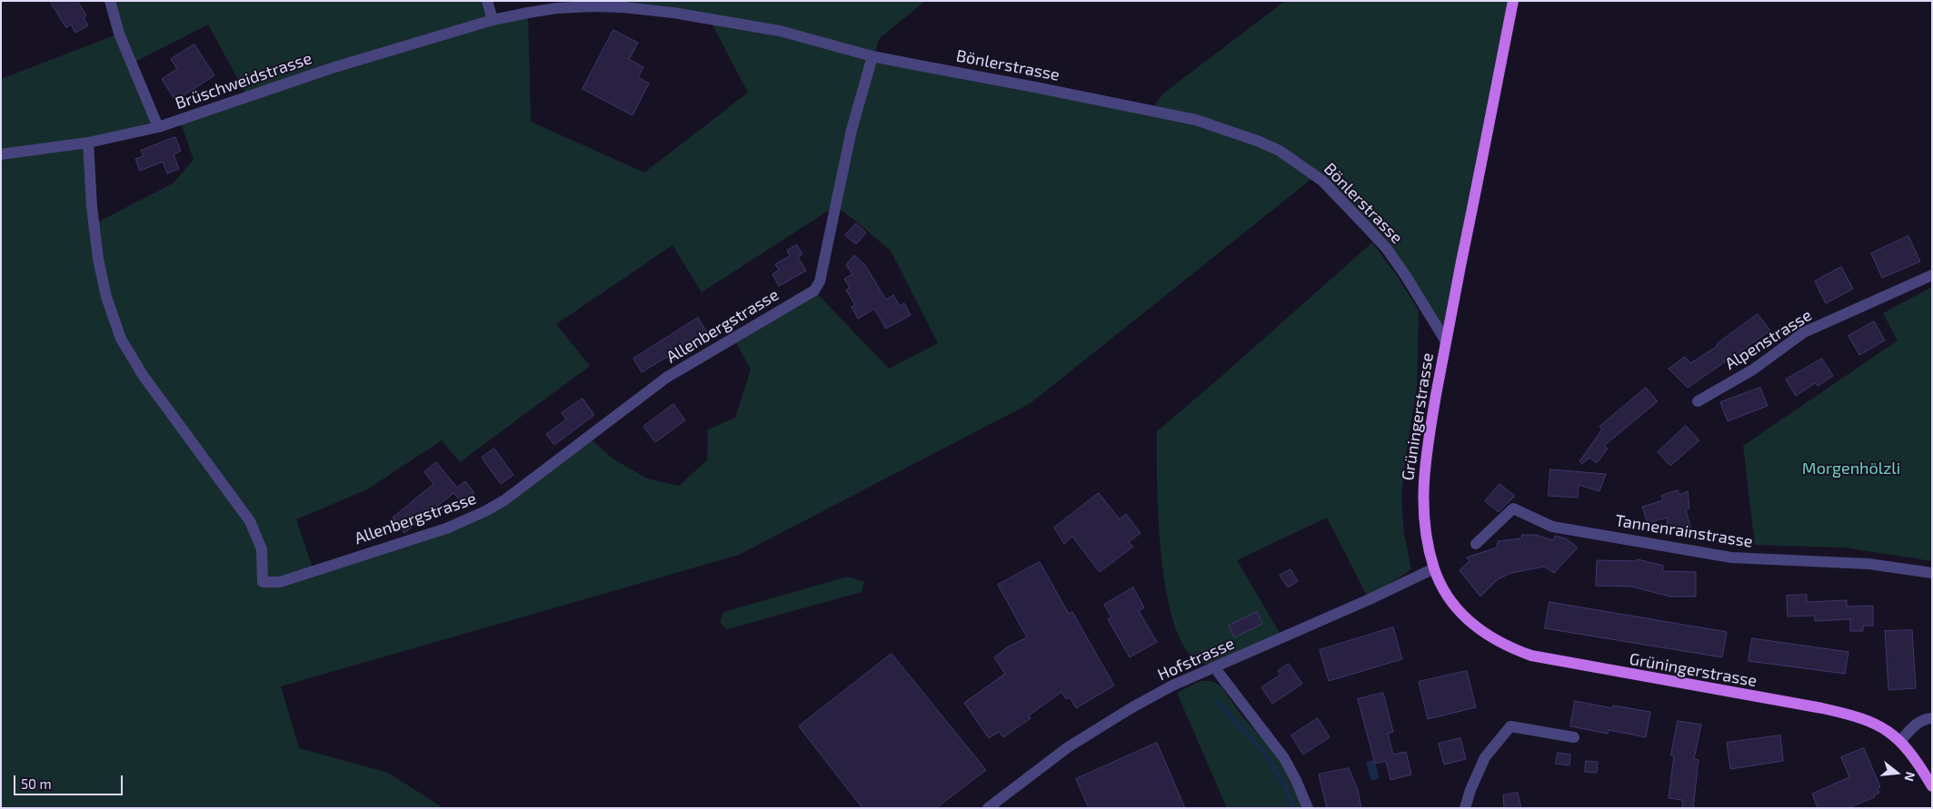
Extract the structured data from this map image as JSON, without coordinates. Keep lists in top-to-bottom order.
{
  "streets": {
    "main road": ["Grüningerstrasse"],
    "street": [
      "Bönlerstrasse",
      "Brüschweidstrasse",
      "Allenbergstrasse",
      "Alpenstrasse",
      "Tannenrainstrasse",
      "Hofstrasse"
    ]
  },
  "crossings": [
    ["Bönlerstrasse", "Brüschweidstrasse"],
    ["Bönlerstrasse", "Allenbergstrasse"],
    ["Bönlerstrasse", "Grüningerstrasse"],
    ["Brüschweidstrasse", "Allenbergstrasse"],
    ["Grüningerstrasse", "Hofstrasse"]
  ],
  "parks": ["Morgenhölzli"],
  "scale_bar": "50 m",
  "north": "right"
}
